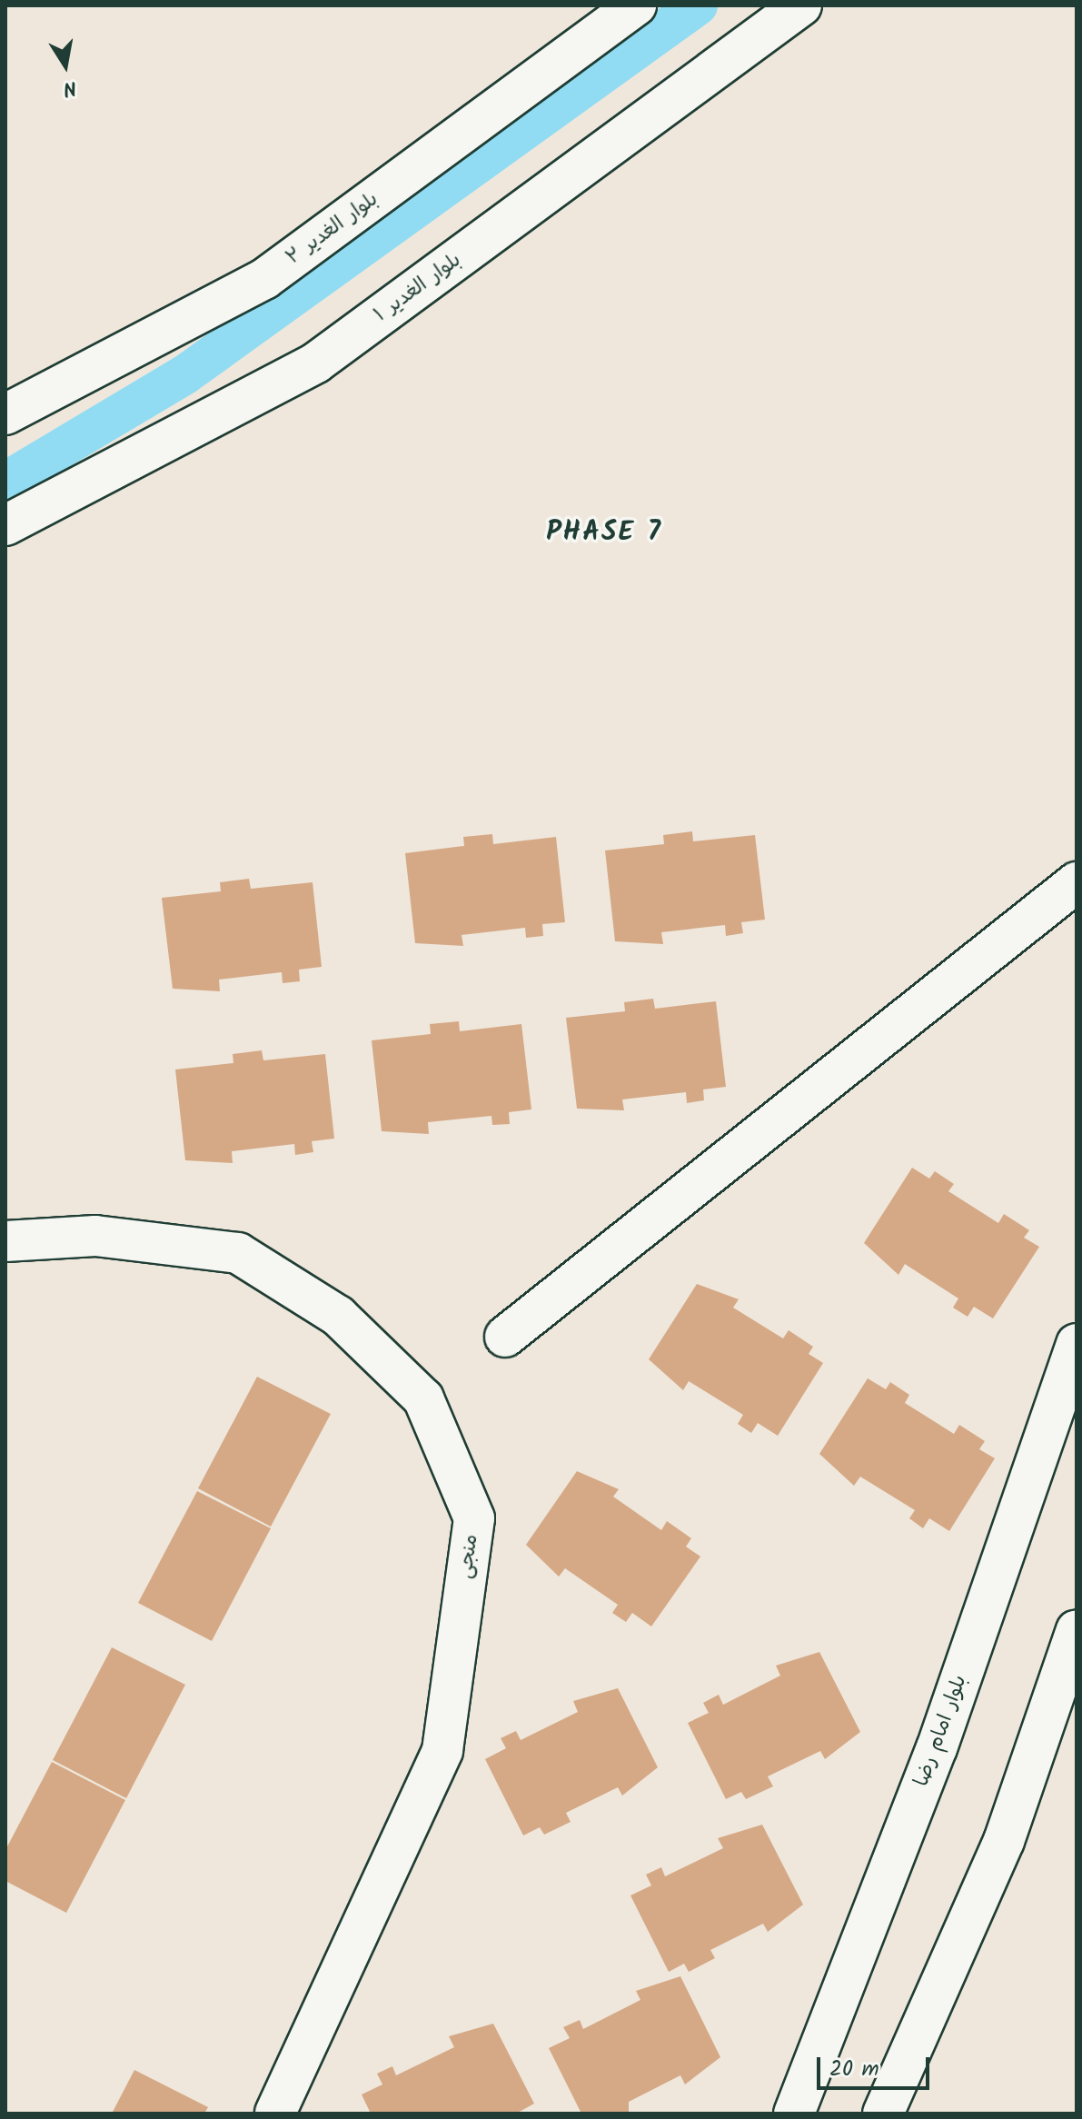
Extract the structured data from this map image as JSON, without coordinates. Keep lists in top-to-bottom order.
{
  "streets": {
    "street": [
      "بلوار الغدیر ۲",
      "بلوار الغدیر ۱",
      "منجی",
      "بلوار امام رضا"
    ]
  },
  "districts": ["PHASE 7"],
  "scale_bar": "20 m",
  "north": "bottom"
}
